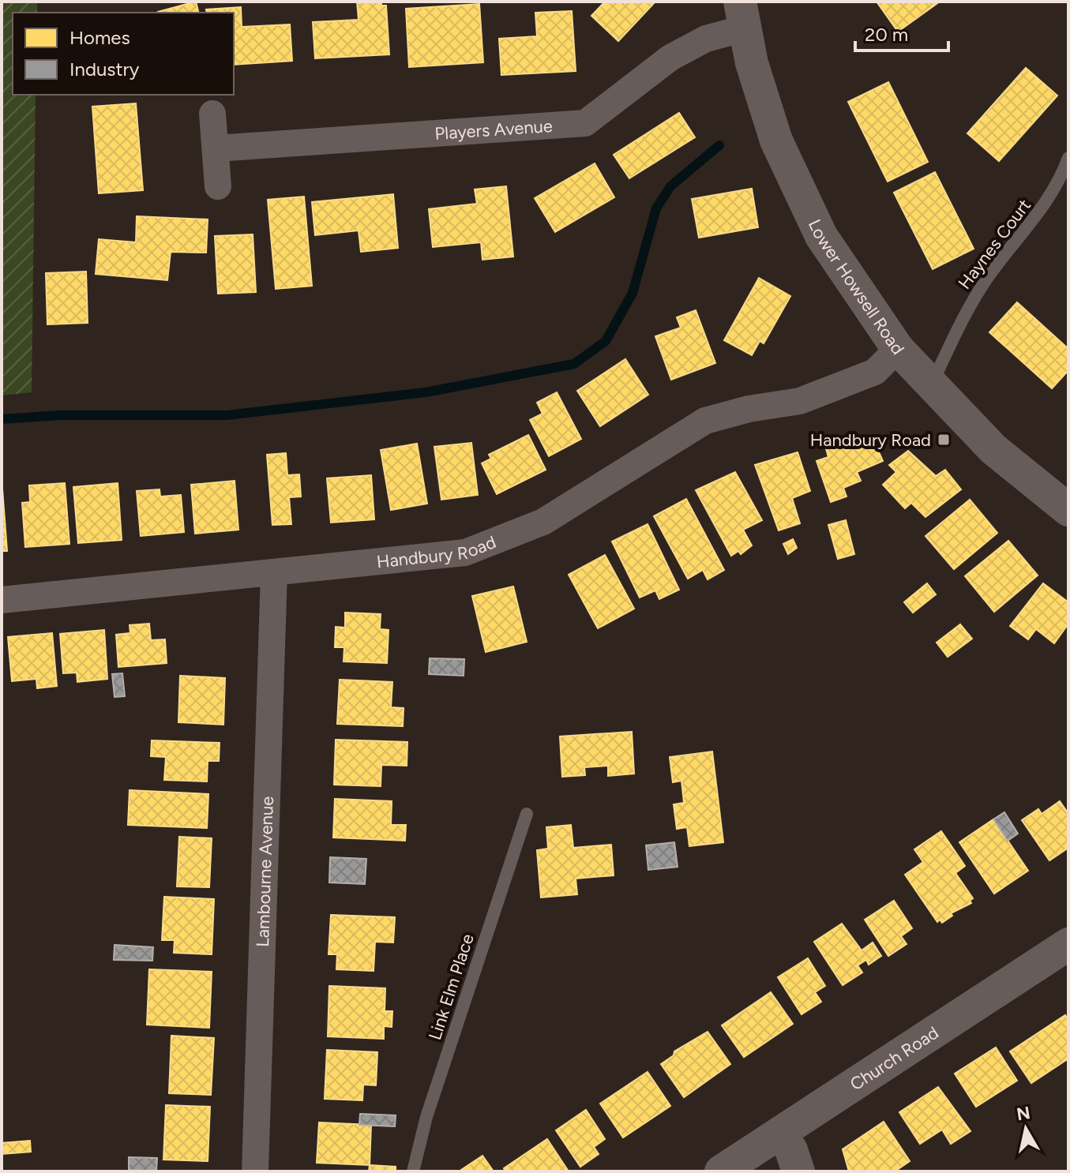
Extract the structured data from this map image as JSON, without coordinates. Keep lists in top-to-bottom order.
{
  "streets": {
    "street": [
      "Players Avenue",
      "Lower Howsell Road",
      "Handbury Road",
      "Lambourne Avenue",
      "Church Road"
    ],
    "lane": ["Haynes Court", "Link Elm Place"]
  },
  "crossings": [
    ["Players Avenue", "Lower Howsell Road"],
    ["Haynes Court", "Lower Howsell Road"],
    ["Lower Howsell Road", "Handbury Road"],
    ["Handbury Road", "Lambourne Avenue"]
  ],
  "places": {
    "transit": ["Handbury Road"]
  },
  "legend": ["Homes", "Industry"],
  "scale_bar": "20 m",
  "north": "top"
}
